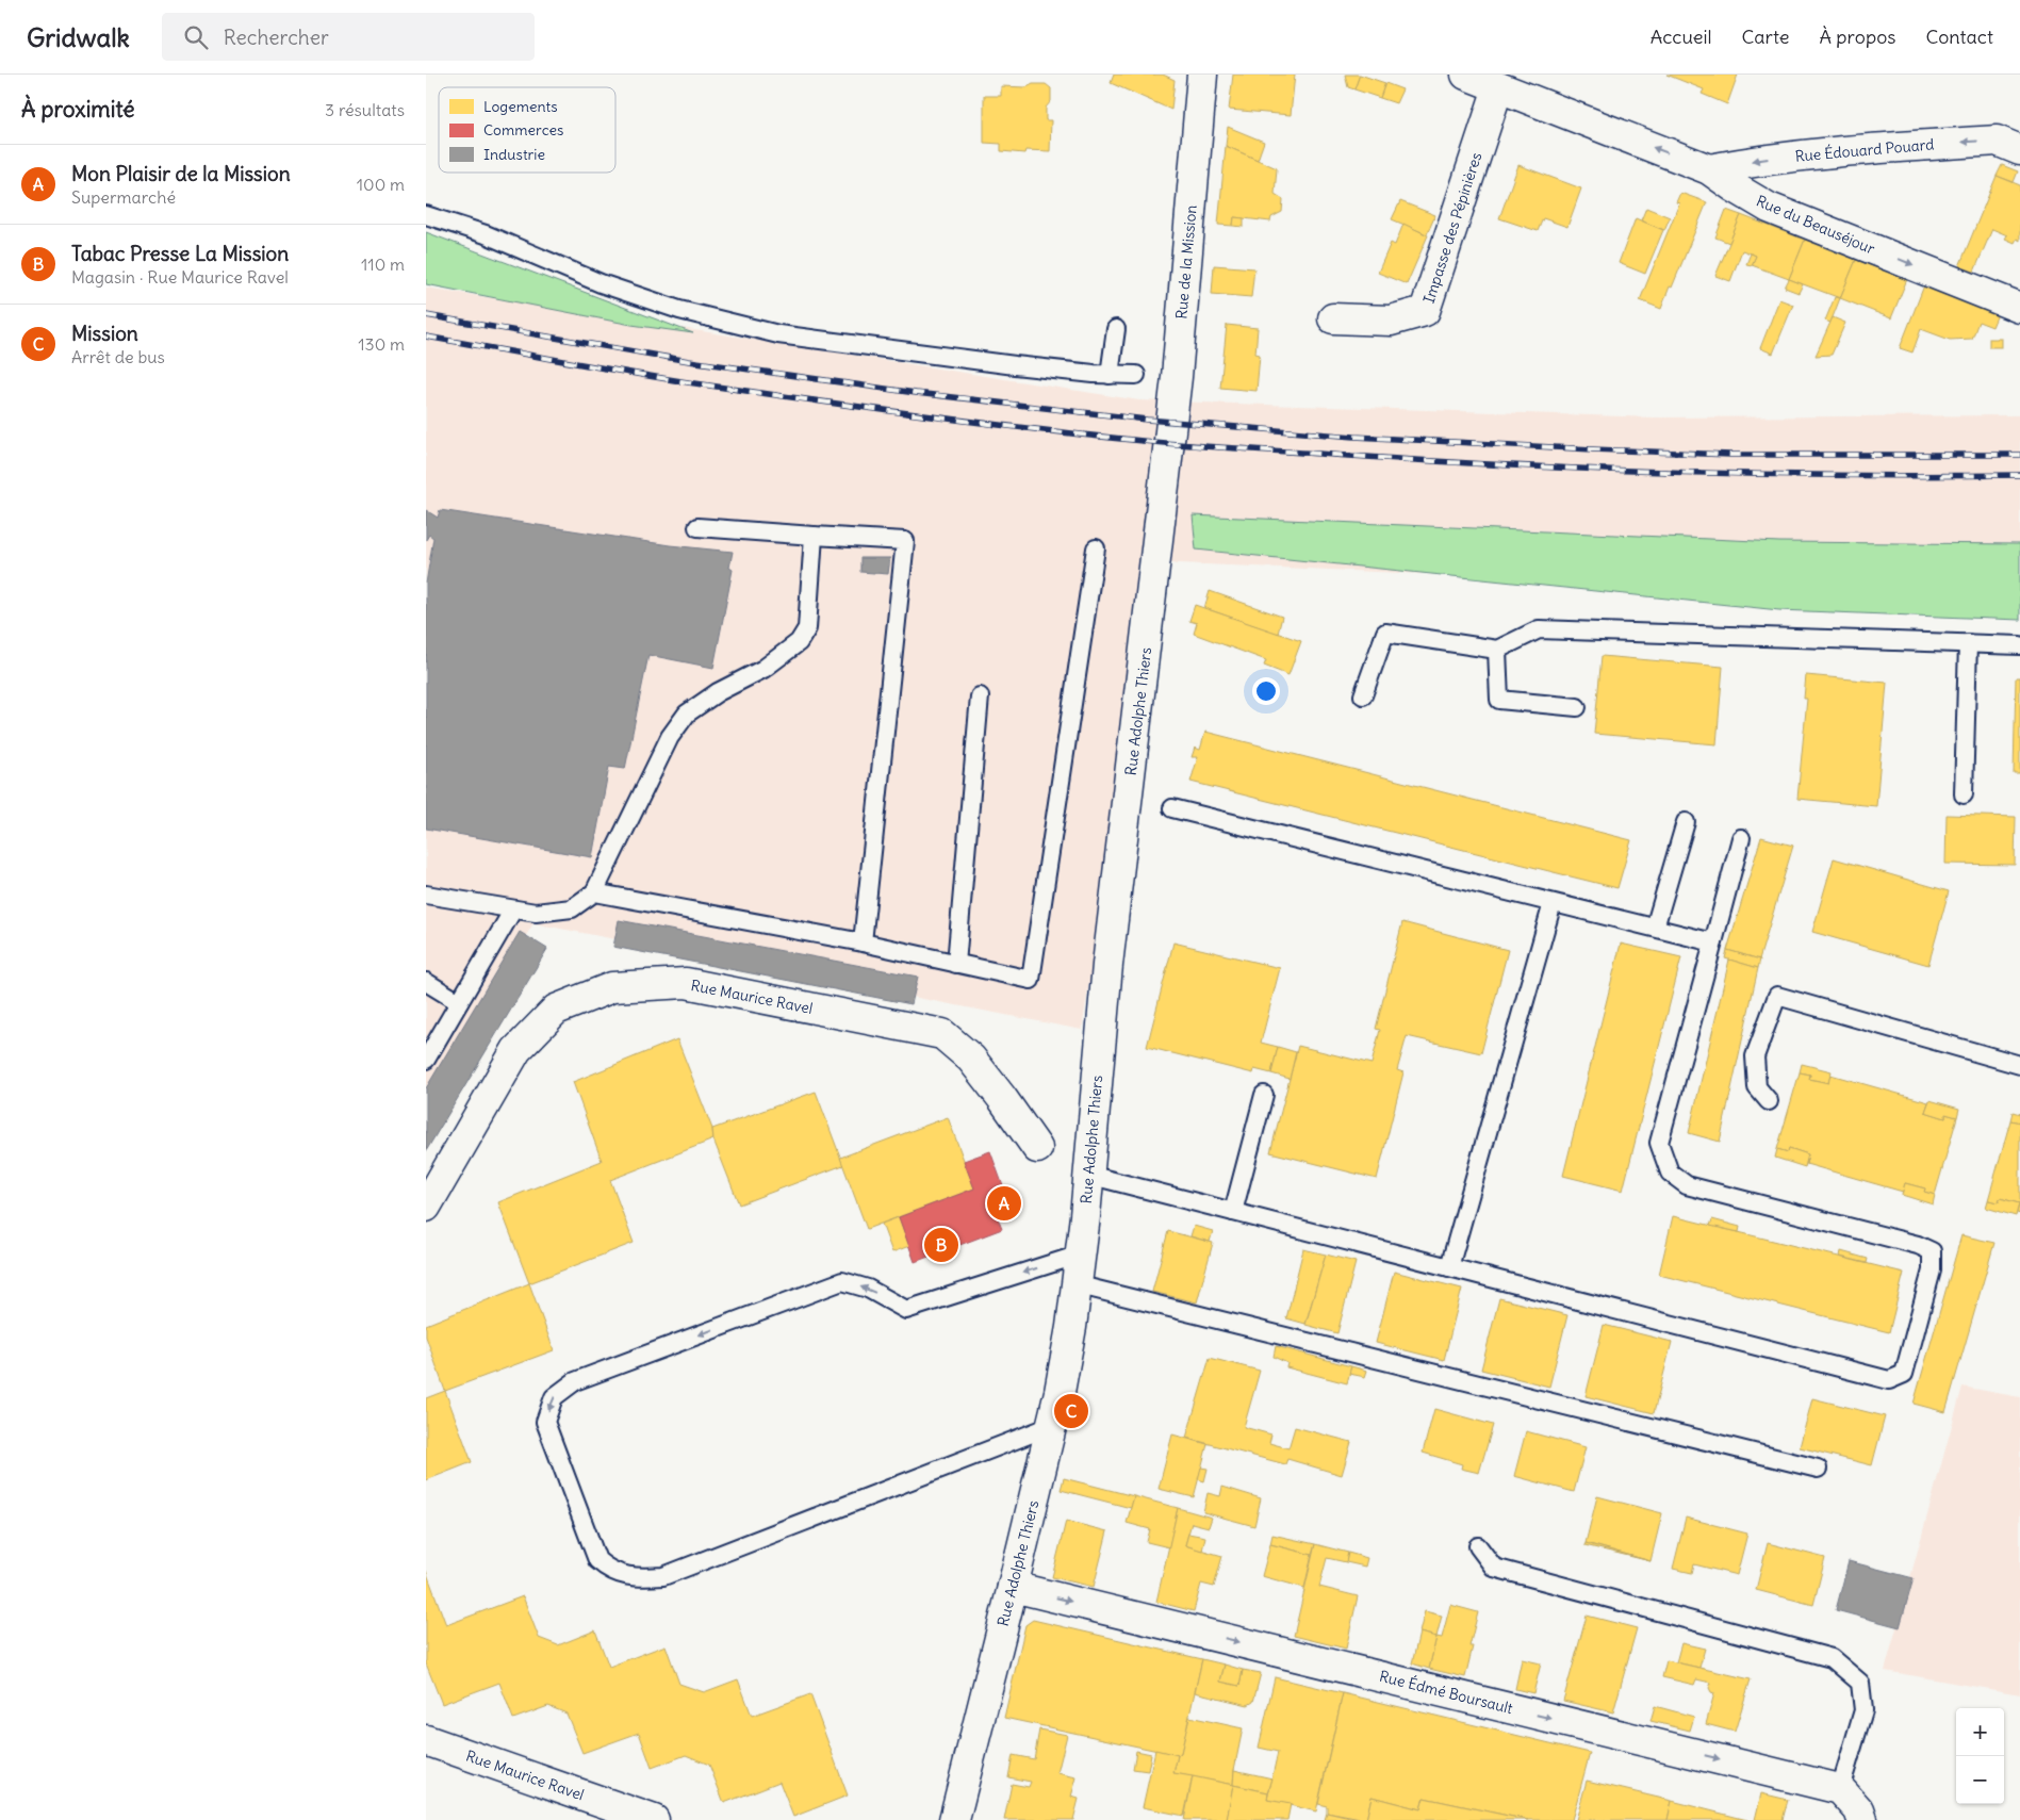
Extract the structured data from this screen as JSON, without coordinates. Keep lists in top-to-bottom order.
{
  "streets": {
    "street": [
      "Rue Édouard Pouard",
      "Rue du Beauséjour",
      "Impasse des Pépinières",
      "Rue de la Mission",
      "Rue Adolphe Thiers",
      "Rue Maurice Ravel",
      "Rue Édmé Boursault"
    ]
  },
  "crossings": [
    ["Rue Édouard Pouard", "Rue du Beauséjour"],
    ["Rue du Beauséjour", "Impasse des Pépinières"],
    ["Rue de la Mission", "Rue Adolphe Thiers"],
    ["Rue Adolphe Thiers", "Rue Édmé Boursault"]
  ],
  "one_way": ["Rue Édouard Pouard", "Rue Édmé Boursault"],
  "legend": ["Logements", "Commerces", "Industrie"],
  "page": {
    "header": "Gridwalk",
    "search": "Rechercher",
    "nav": [
      "Accueil",
      "Carte",
      "À propos",
      "Contact"
    ],
    "heading": ["À proximité", "3 résultats"],
    "list": [
      {
        "mark": "A",
        "name": "Mon Plaisir de la Mission",
        "note": "Supermarché",
        "value": "100 m"
      },
      {
        "mark": "B",
        "name": "Tabac Presse La Mission",
        "note": "Magasin · Rue Maurice Ravel",
        "value": "110 m"
      },
      {
        "mark": "C",
        "name": "Mission",
        "note": "Arrêt de bus",
        "value": "130 m"
      }
    ],
    "pins": ["A", "B", "C"],
    "map_buttons": ["+", "−"]
  }
}
